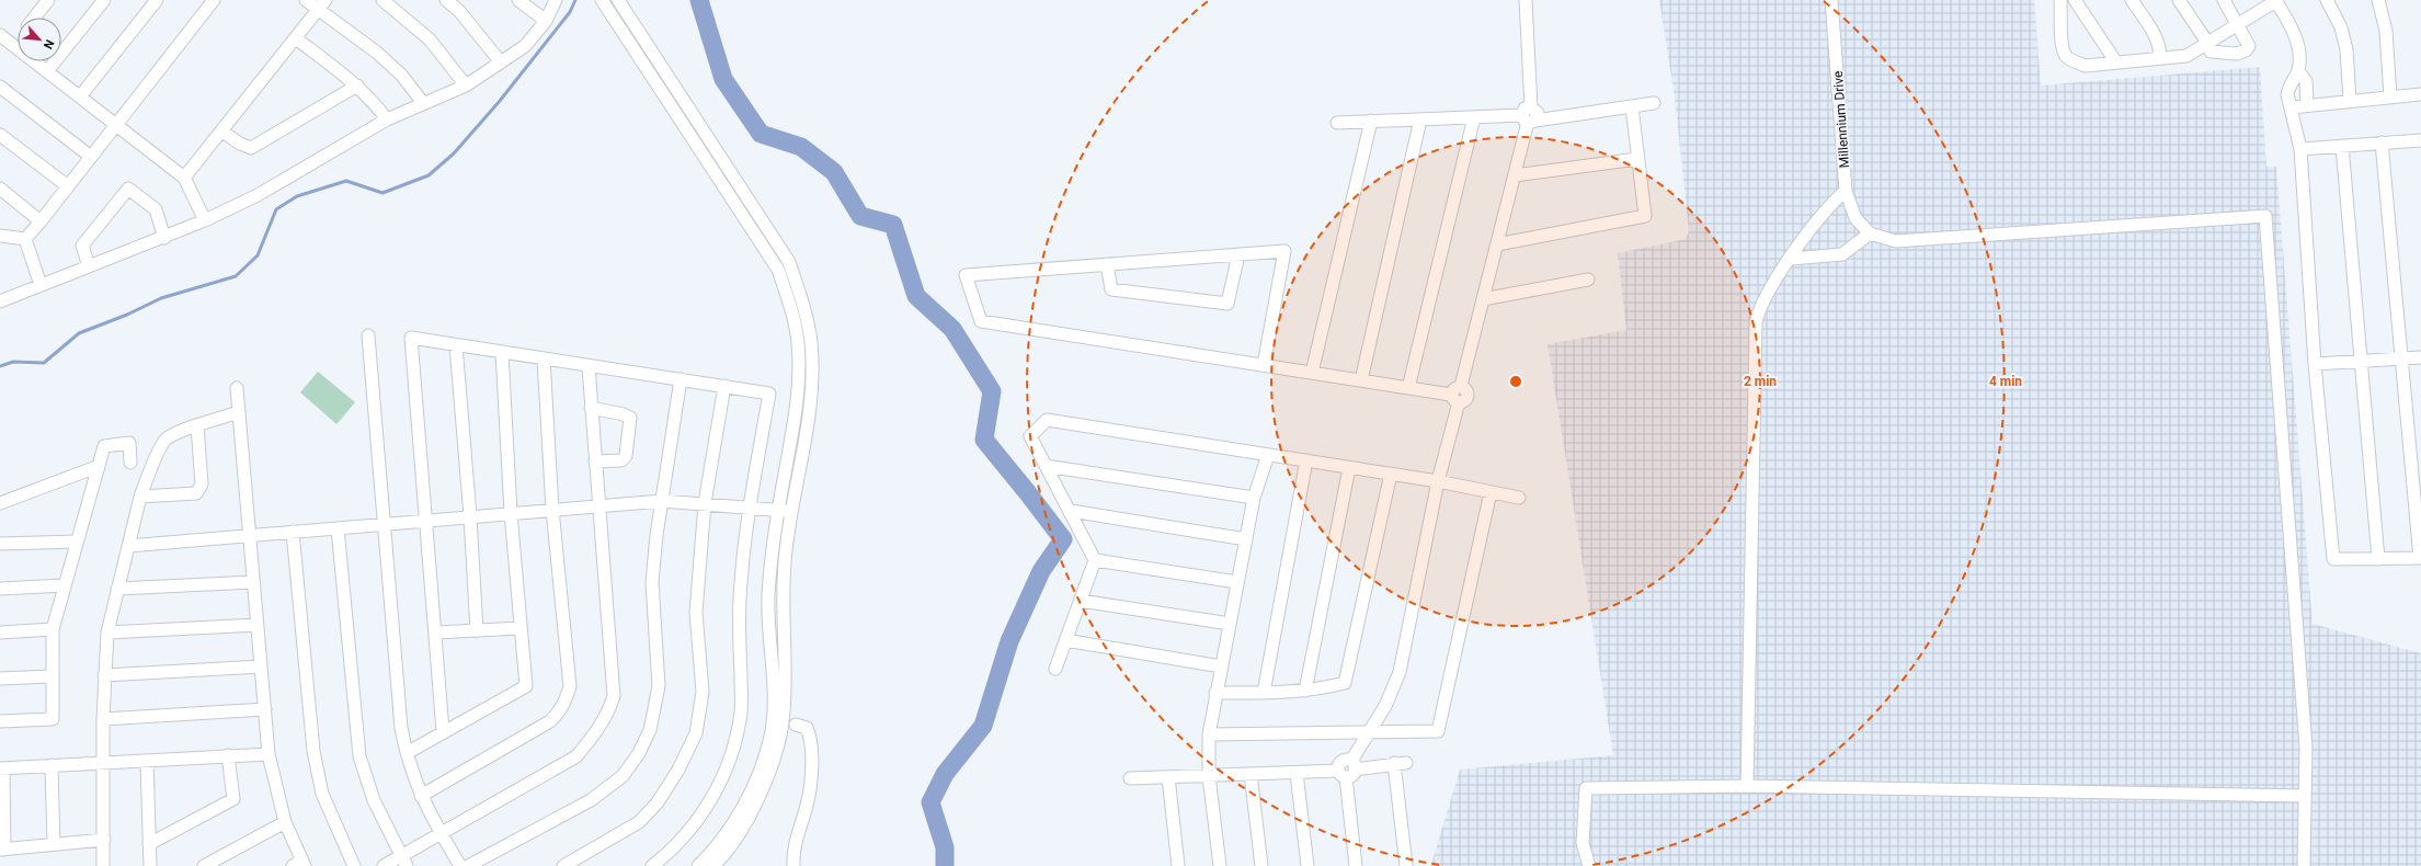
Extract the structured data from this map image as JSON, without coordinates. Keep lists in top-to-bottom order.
{
  "streets": {
    "street": ["Millennium Drive"]
  },
  "north": "bottom right",
  "rings": ["2 min", "4 min"]
}
